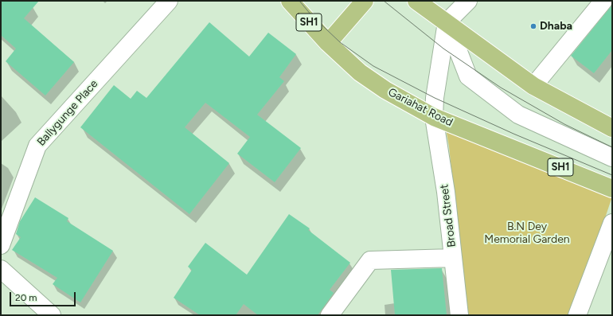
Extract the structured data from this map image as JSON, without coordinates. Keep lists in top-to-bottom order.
{
  "streets": {
    "main road": ["SH1", "Gariahat Road"],
    "street": ["Ballygunge Place", "Broad Street"]
  },
  "crossings": [
    ["Gariahat Road", "Broad Street"]
  ],
  "parks": ["B.N Dey Memorial Garden"],
  "places": ["Dhaba"],
  "scale_bar": "20 m"
}
